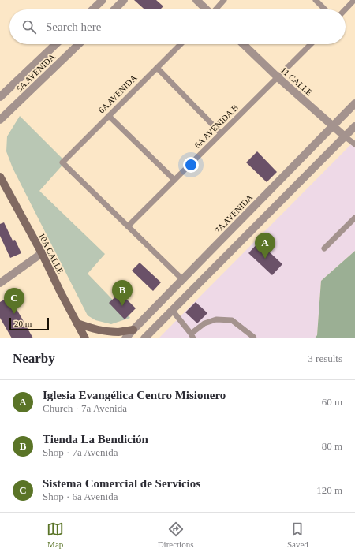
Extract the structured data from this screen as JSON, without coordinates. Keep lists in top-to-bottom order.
{
  "streets": {
    "main road": ["10A CALLE"],
    "street": ["5A AVENIDA", "11 CALLE", "7A AVENIDA"],
    "lane": ["6A AVENIDA", "6A AVENIDA B"]
  },
  "crossings": [
    ["11 CALLE", "6A AVENIDA B"],
    ["11 CALLE", "7A AVENIDA"],
    ["6A AVENIDA", "6A AVENIDA B"]
  ],
  "scale_bar": "20 m",
  "page": {
    "search": "Search here",
    "pins": ["A", "B", "C"],
    "scale": "20 m",
    "heading": ["Nearby", "3 results"],
    "list": [
      {
        "mark": "A",
        "name": "Iglesia Evangélica Centro Misionero",
        "note": "Church · 7a Avenida",
        "value": "60 m"
      },
      {
        "mark": "B",
        "name": "Tienda La Bendición",
        "note": "Shop · 7a Avenida",
        "value": "80 m"
      },
      {
        "mark": "C",
        "name": "Sistema Comercial de Servicios",
        "note": "Shop · 6a Avenida",
        "value": "120 m"
      }
    ],
    "nav": ["Map", "Directions", "Saved"]
  }
}
